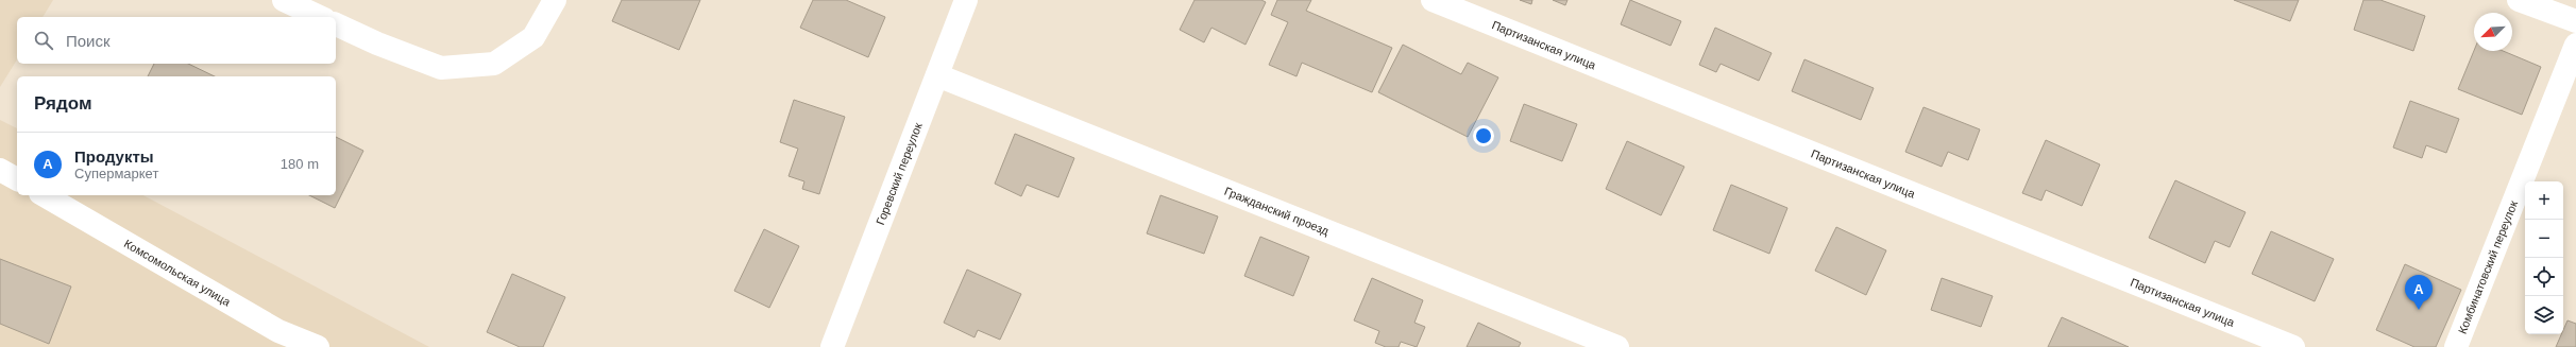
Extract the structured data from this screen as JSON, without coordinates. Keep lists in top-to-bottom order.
{
  "streets": {
    "street": [
      "Партизанская улица",
      "Горевский переулок",
      "Гражданский проезд",
      "Комбинатовский переулок",
      "Комсомольская улица"
    ]
  },
  "crossings": [
    ["Горевский переулок", "Гражданский проезд"]
  ],
  "north": "bottom left",
  "page": {
    "search": "Поиск",
    "heading": "Рядом",
    "list": [
      {
        "mark": "A",
        "name": "Продукты",
        "note": "Супермаркет",
        "value": "180 m"
      }
    ],
    "map_buttons": ["+", "−"],
    "pins": "A"
  }
}
